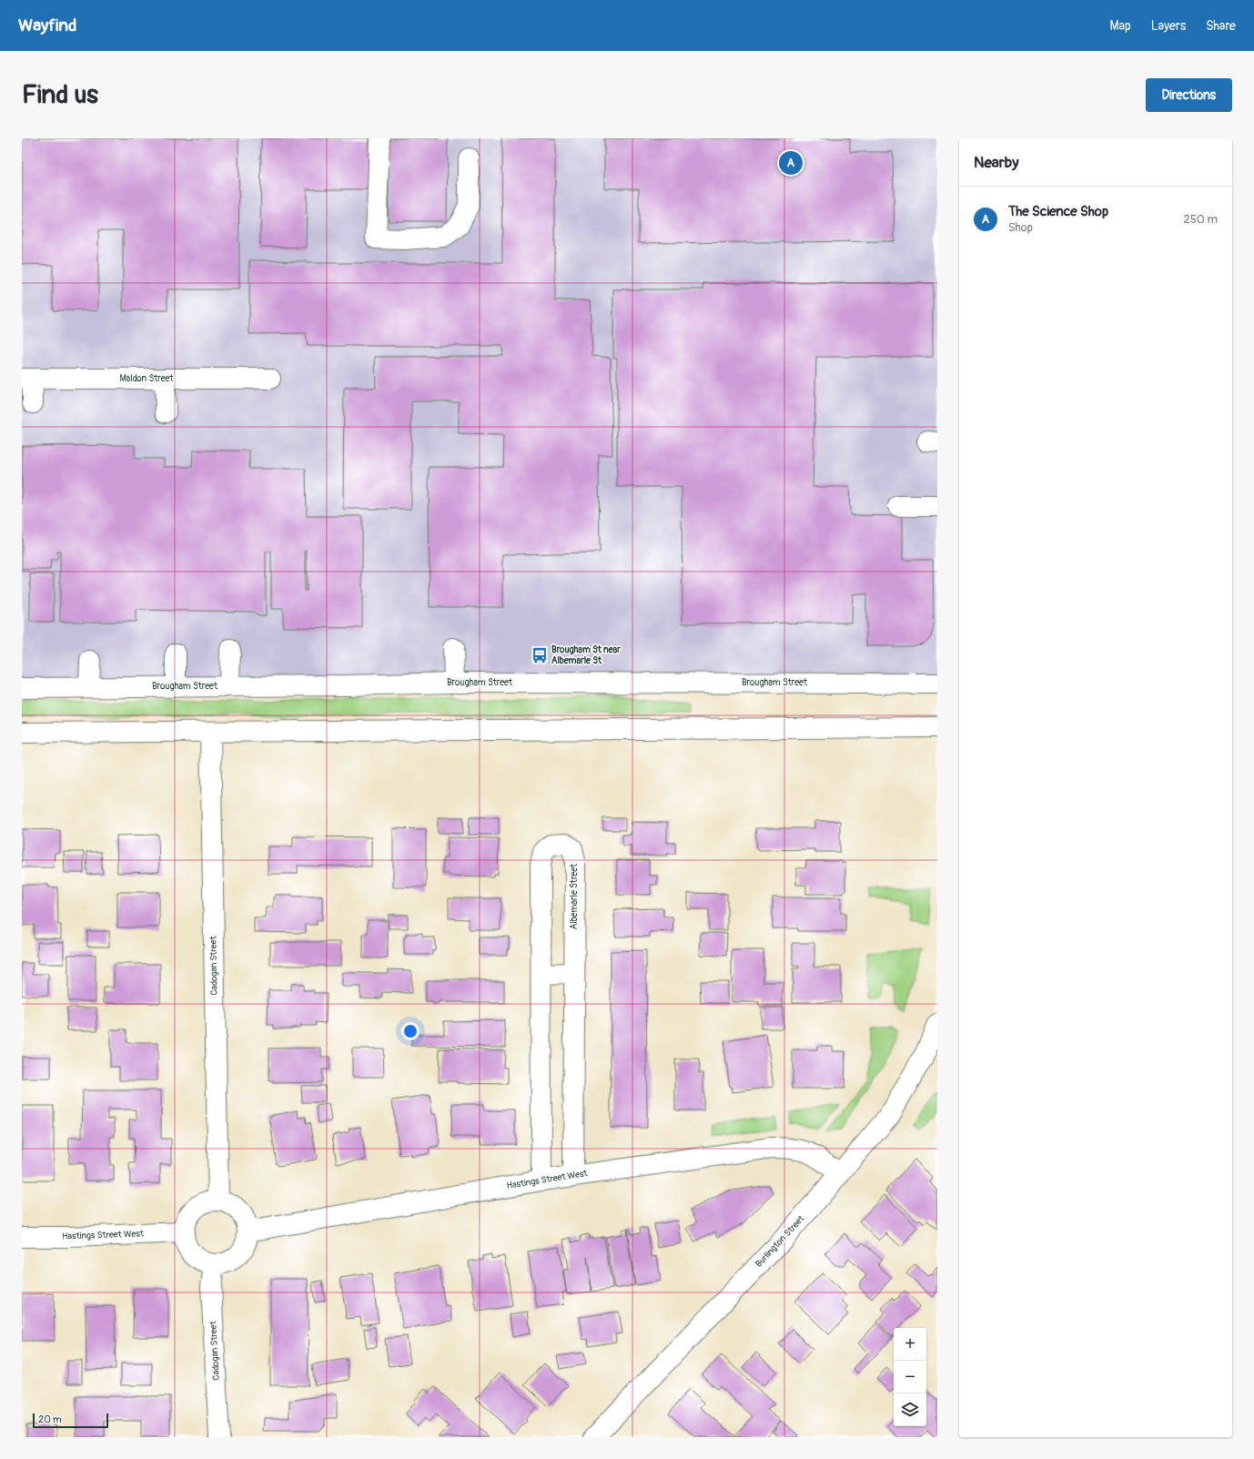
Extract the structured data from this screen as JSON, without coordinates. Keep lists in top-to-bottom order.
{
  "streets": {
    "main road": [
      "Maldon Street",
      "Brougham Street",
      "Albemarle Street",
      "Cadogan Street",
      "Hastings Street West",
      "Burlington Street"
    ]
  },
  "crossings": [
    ["Albemarle Street", "Hastings Street West"],
    ["Cadogan Street", "Hastings Street West"],
    ["Hastings Street West", "Burlington Street"]
  ],
  "places": {
    "bus stop": ["Brougham St near Albemarle St"]
  },
  "scale_bar": "20 m",
  "page": {
    "header": "Wayfind",
    "nav": ["Map", "Layers", "Share"],
    "buttons": "Directions",
    "title": "Find us",
    "heading": "Nearby",
    "pins": "A",
    "list": [
      {
        "mark": "A",
        "name": "The Science Shop",
        "note": "Shop",
        "value": "250 m"
      }
    ],
    "map_buttons": ["+", "−"],
    "scale": "20 m"
  }
}
